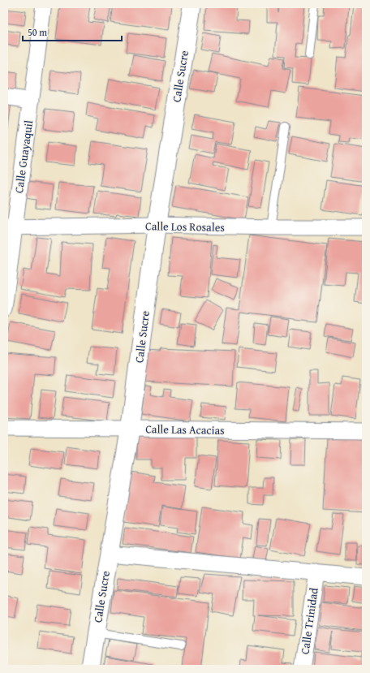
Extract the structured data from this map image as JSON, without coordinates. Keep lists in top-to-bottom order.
{
  "streets": {
    "street": [
      "Calle Sucre",
      "Calle Guayaquil",
      "Calle Los Rosales",
      "Calle Las Acacias",
      "Calle Trinidad"
    ]
  },
  "crossings": [
    ["Calle Sucre", "Calle Los Rosales"],
    ["Calle Sucre", "Calle Las Acacias"],
    ["Calle Guayaquil", "Calle Los Rosales"]
  ],
  "scale_bar": "50 m"
}
